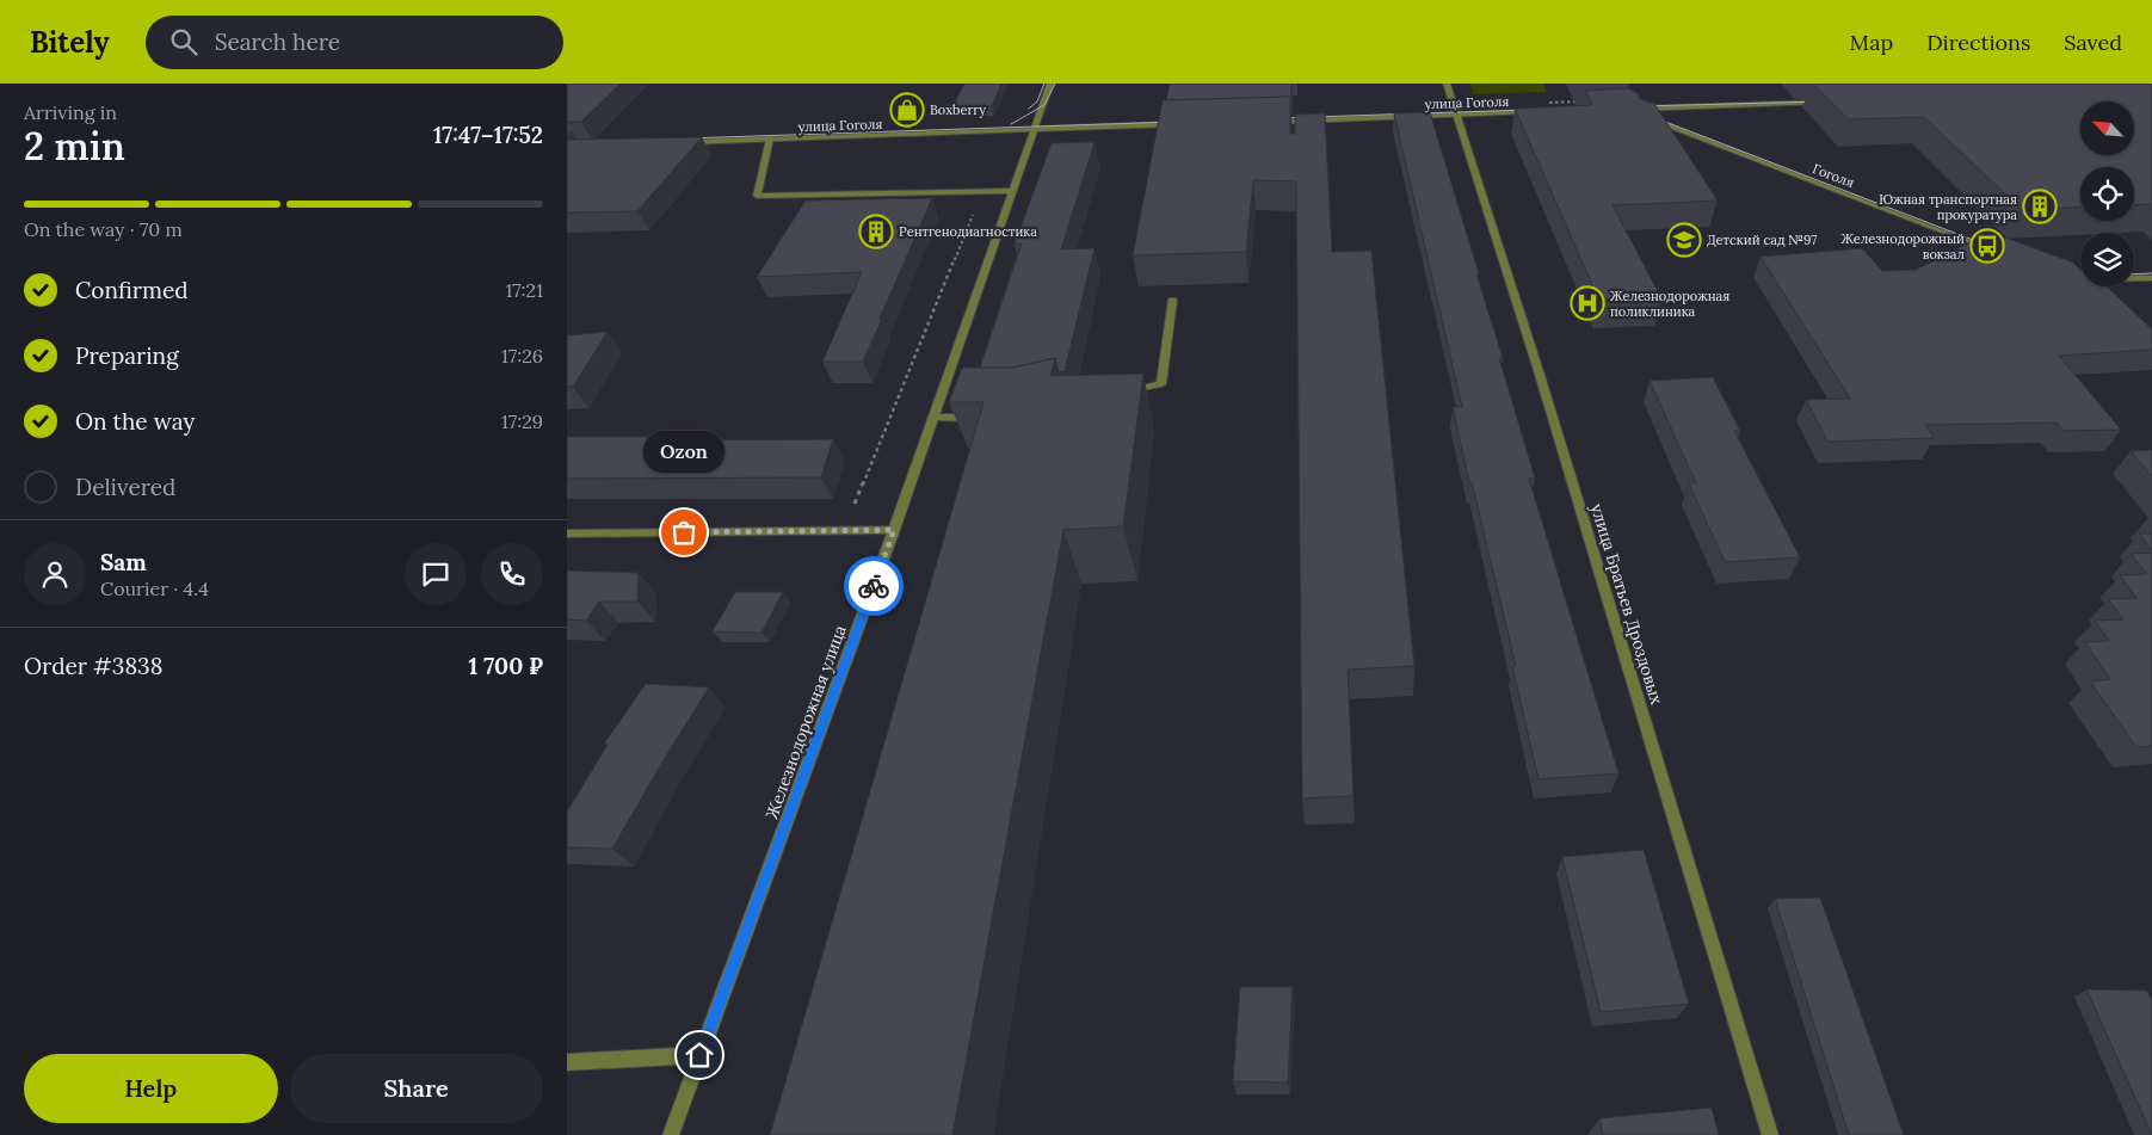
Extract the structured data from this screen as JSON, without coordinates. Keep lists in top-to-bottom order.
{
  "streets": {
    "street": [
      "улица Гоголя",
      "Гоголя",
      "улица Братьев Дроздовых",
      "Железнодорожная улица"
    ]
  },
  "crossings": [
    ["улица Гоголя", "улица Братьев Дроздовых"],
    ["улица Гоголя", "Железнодорожная улица"]
  ],
  "places": {
    "shop": ["Boxberry"],
    "building": ["Южная транспортная прокуратура", "Рентгенодиагностика"],
    "school or university": ["Детский сад №97"],
    "bus stop": ["Железнодорожный вокзал"],
    "hospital": ["Железнодорожная поликлиника"],
    "other": ["Ozon"]
  },
  "north": "top left",
  "page": {
    "header": "Bitely",
    "search": "Search here",
    "nav": ["Map", "Directions", "Saved"],
    "heading": ["2 min", "Arriving in", "17:47–17:52"],
    "panel": [
      "Sam",
      "Courier · 4.4",
      "Order #3838",
      "1 700 ₽"
    ],
    "bar": "On the way · 70 m",
    "list": [
      ["Confirmed", "17:21"],
      ["Preparing", "17:26"],
      ["On the way", "17:29"],
      "Delivered"
    ],
    "bubble": "Ozon",
    "buttons": ["Help", "Share"]
  }
}
